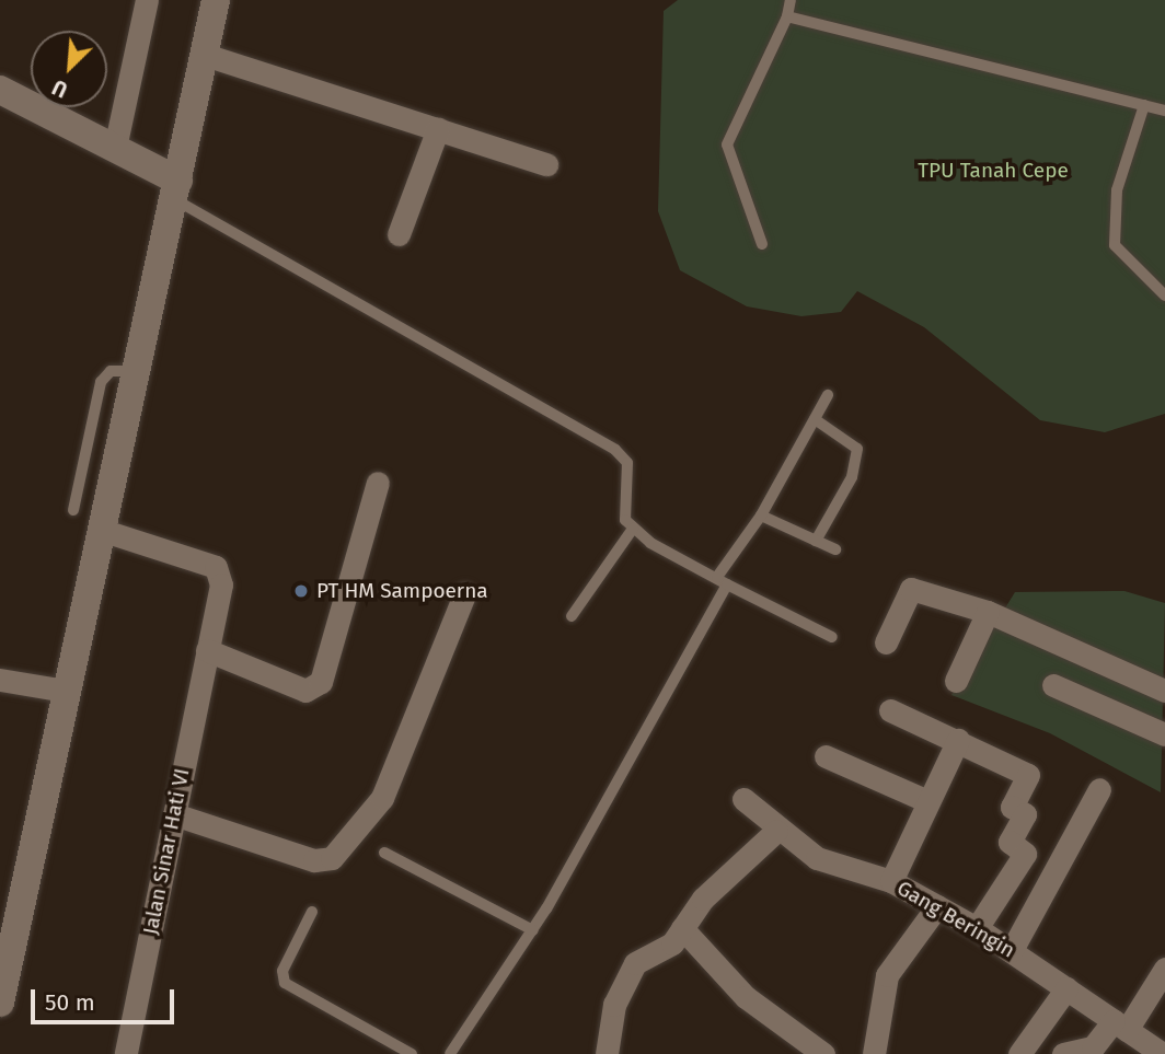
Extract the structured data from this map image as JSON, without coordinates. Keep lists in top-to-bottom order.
{
  "streets": {
    "street": ["Jalan Sinar Hati VI", "Gang Beringin"]
  },
  "parks": ["TPU Tanah Cepe"],
  "places": ["PT HM Sampoerna"],
  "scale_bar": "50 m",
  "north": "bottom left"
}
